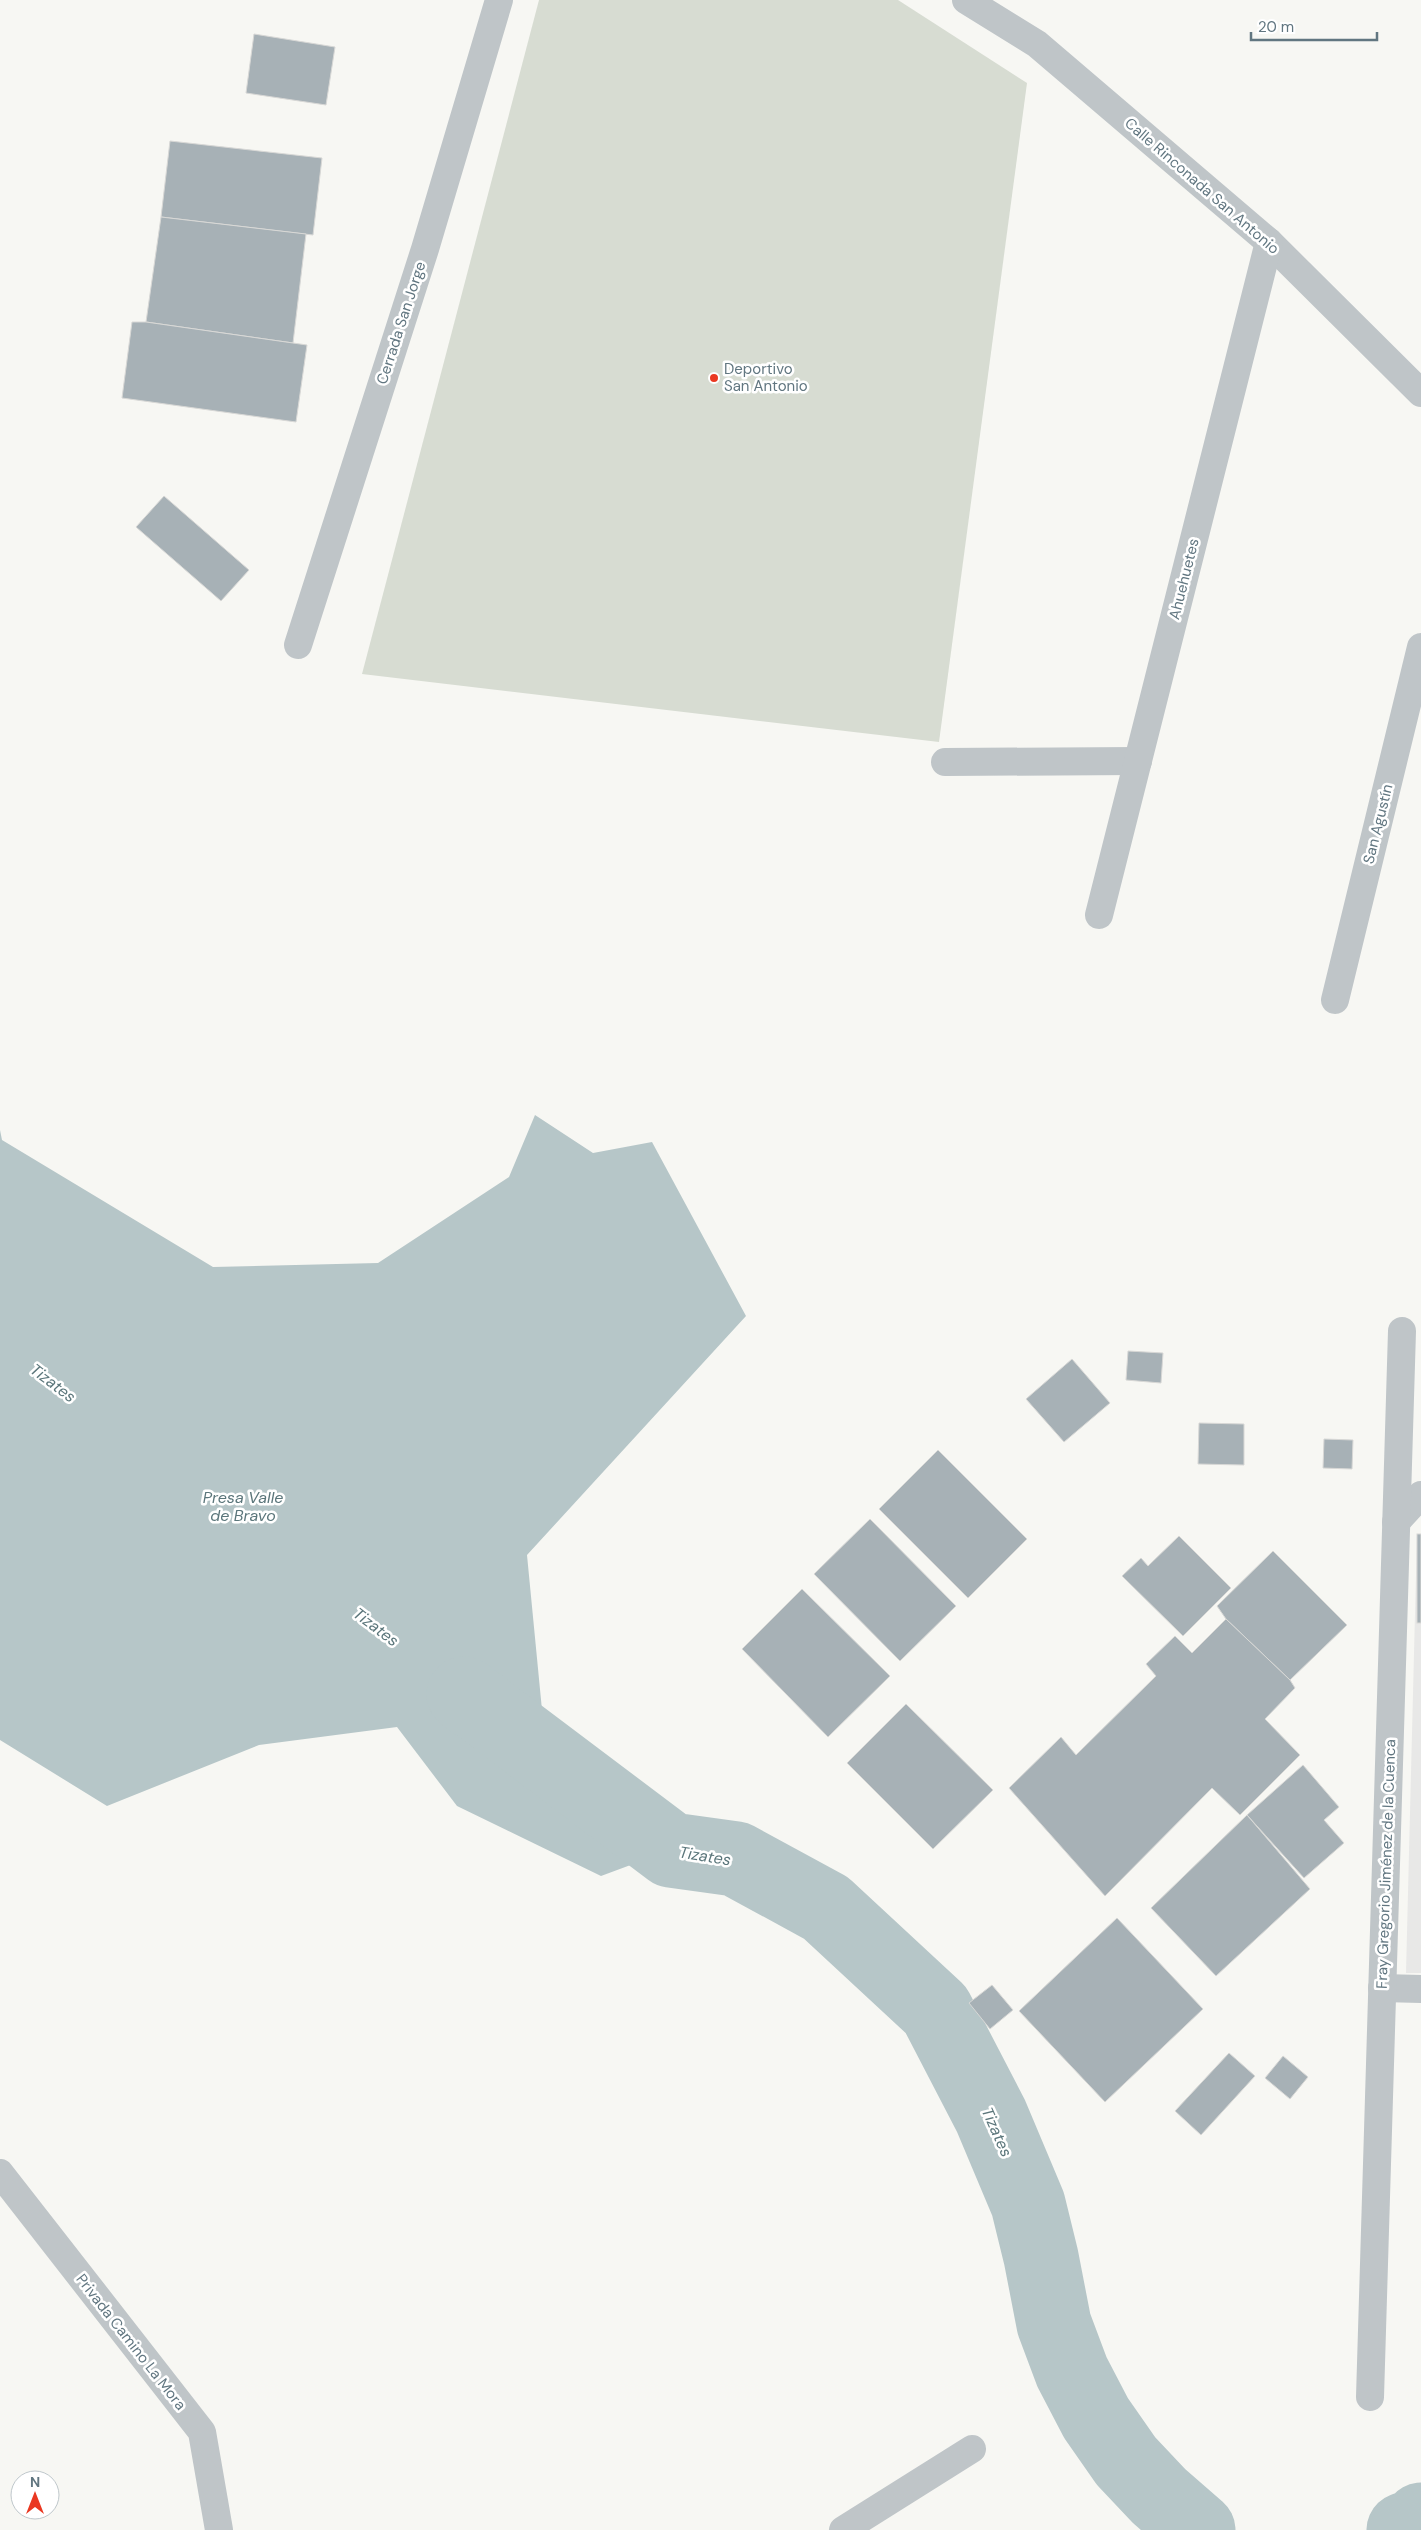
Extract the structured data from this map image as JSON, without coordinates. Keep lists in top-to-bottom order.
{
  "streets": {
    "street": [
      "Calle Rinconada San Antonio",
      "Cerrada San Jorge",
      "Ahuehuetes",
      "San Agustín",
      "Fray Gregorio Jiménez de la Cuenca",
      "Privada Camino La Mora"
    ]
  },
  "crossings": [
    ["Calle Rinconada San Antonio", "Ahuehuetes"]
  ],
  "water": ["Tizates", "Presa Valle de Bravo"],
  "places": ["Deportivo San Antonio"],
  "scale_bar": "20 m",
  "north": "top"
}
